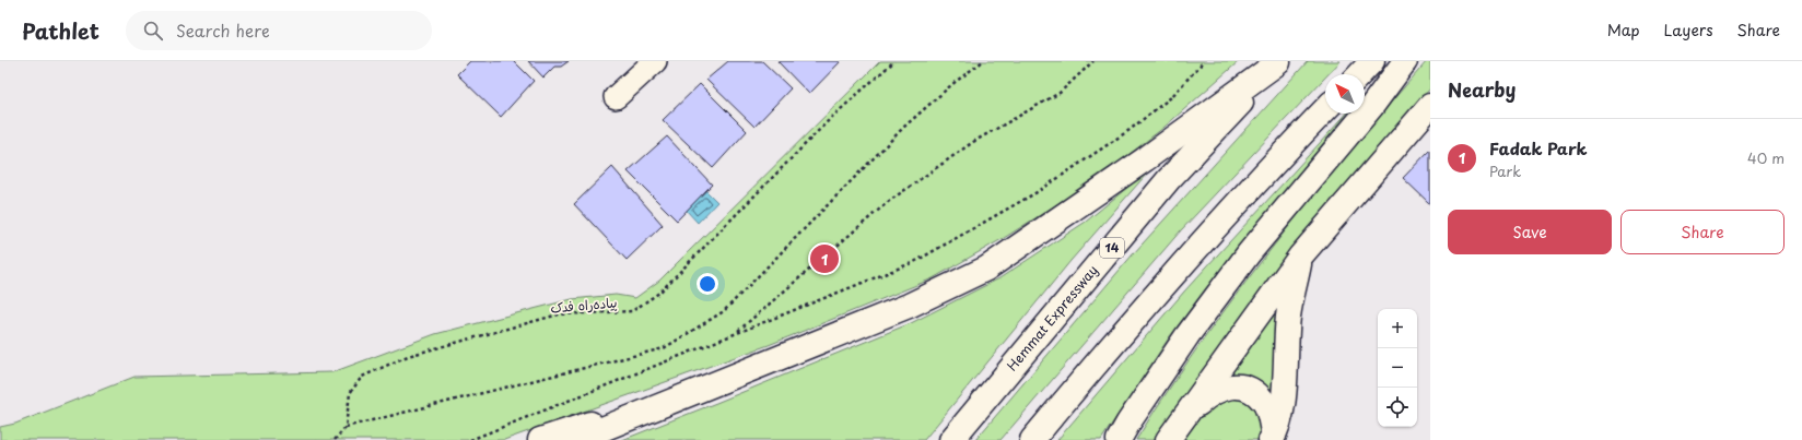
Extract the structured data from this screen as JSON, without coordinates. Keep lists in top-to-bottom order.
{
  "streets": {
    "main road": ["14", "Hemmat Expressway"],
    "path": ["پیاده‌راه فدک"]
  },
  "north": "top left",
  "page": {
    "header": "Pathlet",
    "search": "Search here",
    "nav": ["Map", "Layers", "Share"],
    "heading": "Nearby",
    "list": [
      {
        "mark": "1",
        "name": "Fadak Park",
        "note": "Park",
        "value": "40 m"
      }
    ],
    "buttons": ["Save", "Share"],
    "pins": "1",
    "map_buttons": ["+", "−"]
  }
}
